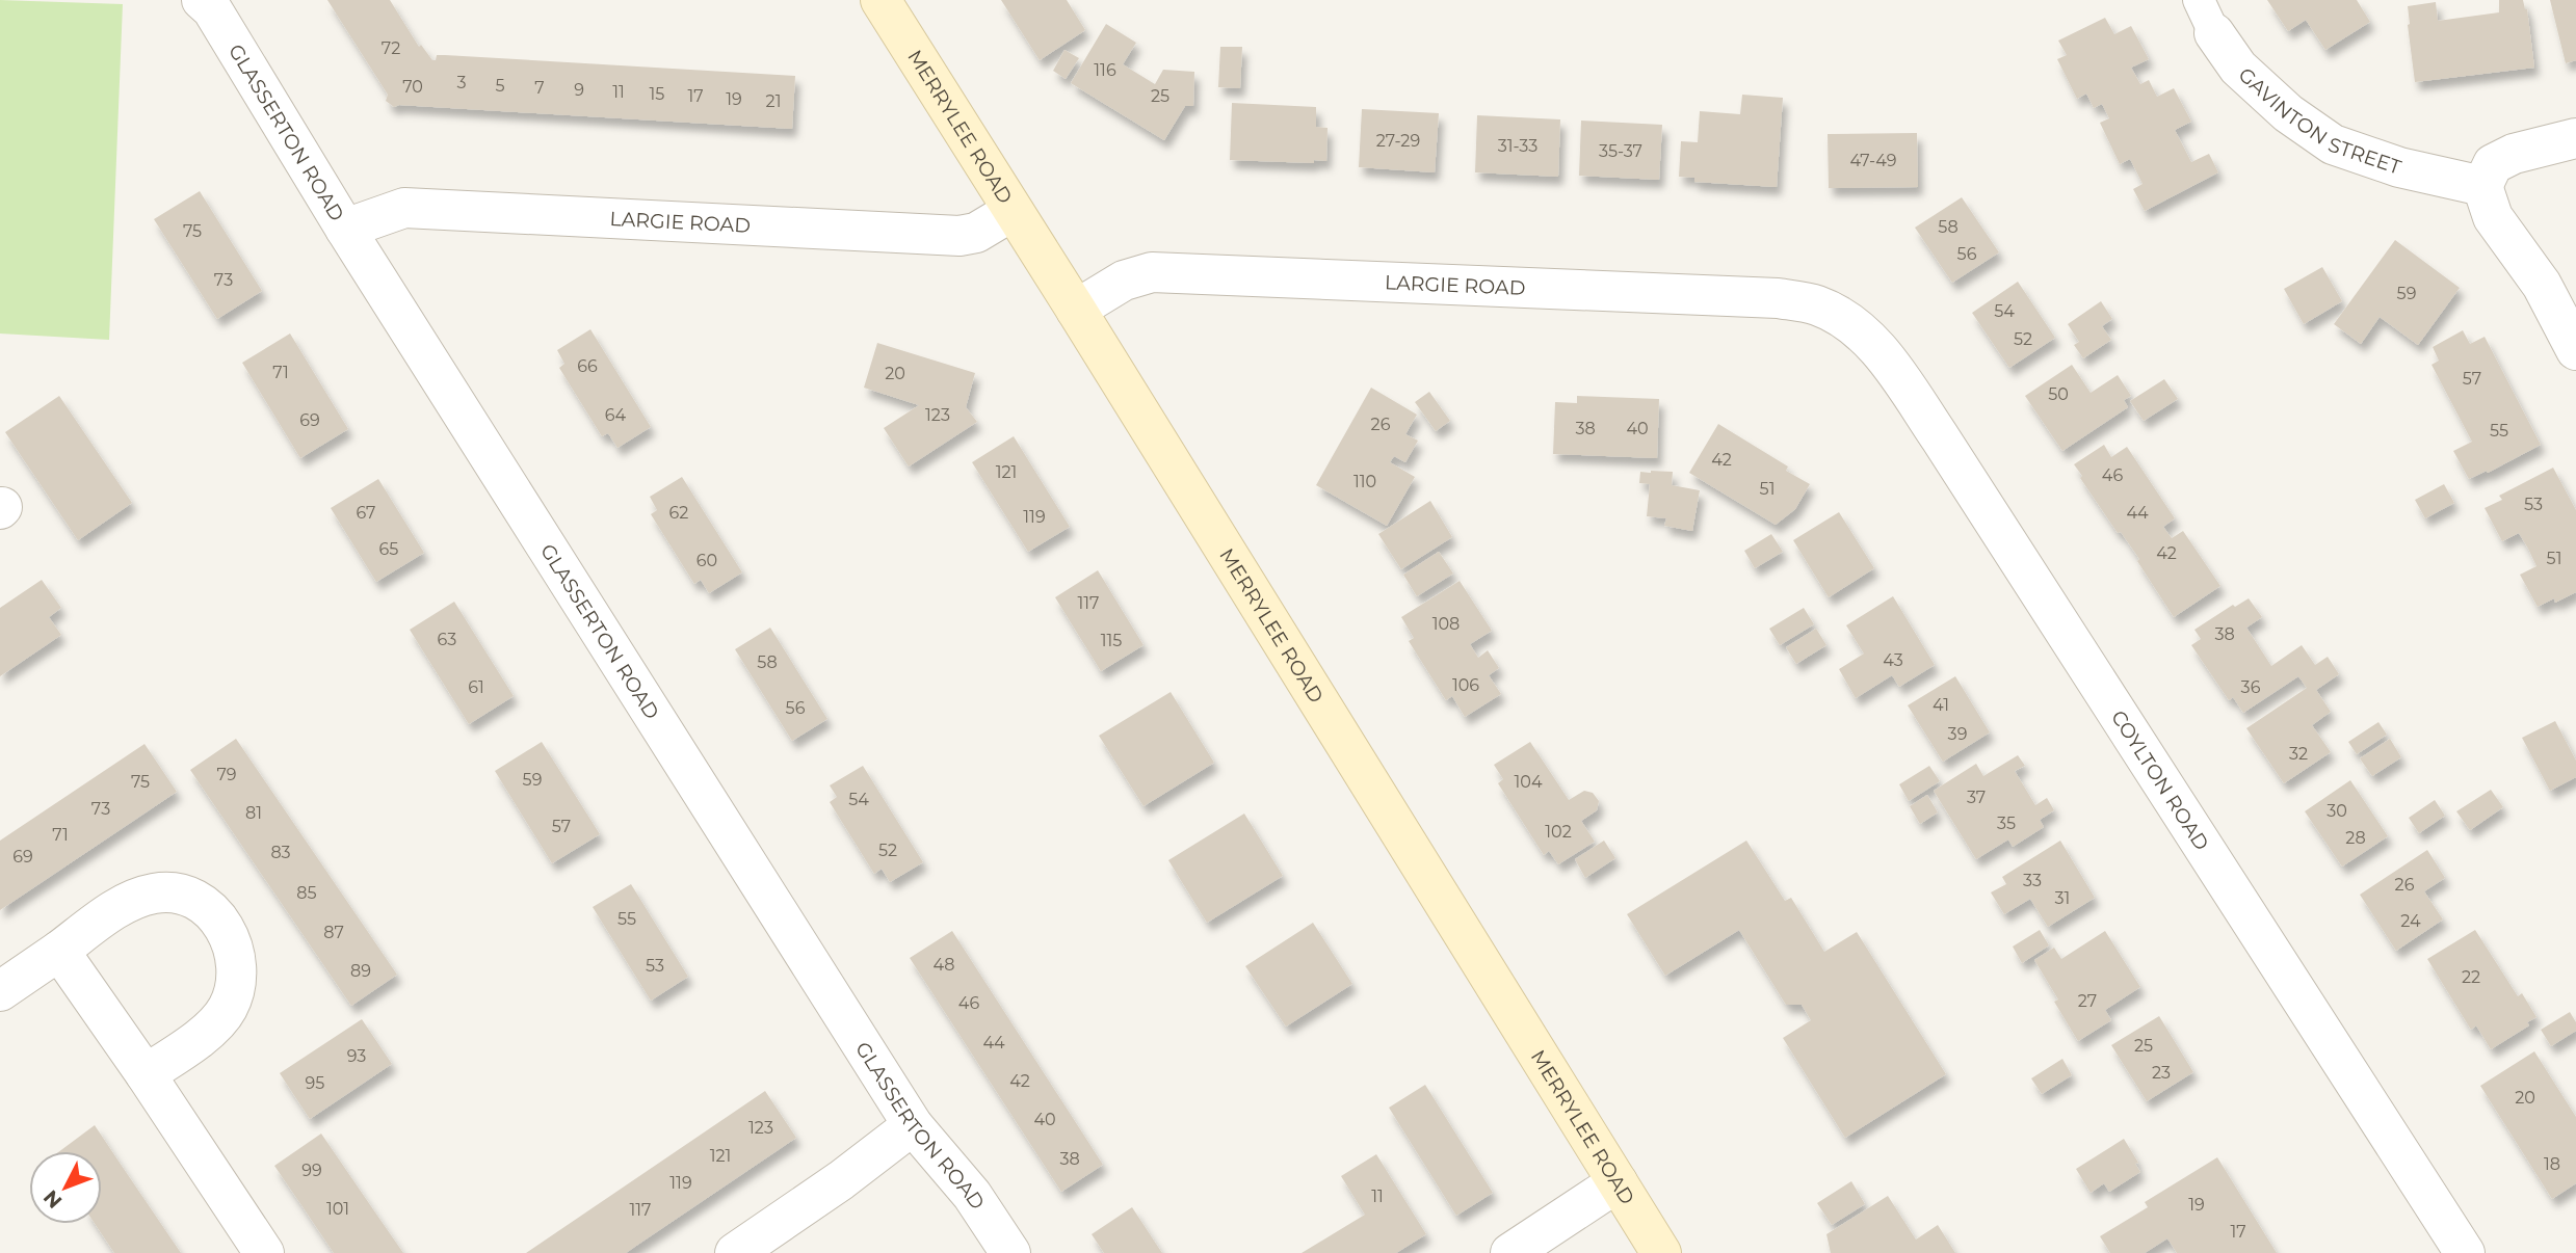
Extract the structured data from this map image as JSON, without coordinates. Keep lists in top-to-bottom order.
{
  "streets": {
    "main road": ["MERRYLEE ROAD"],
    "street": [
      "GAVINTON STREET",
      "GLASSERTON ROAD",
      "LARGIE ROAD",
      "COYLTON ROAD"
    ]
  },
  "crossings": [
    ["MERRYLEE ROAD", "LARGIE ROAD"],
    ["GLASSERTON ROAD", "LARGIE ROAD"],
    ["LARGIE ROAD", "COYLTON ROAD"]
  ],
  "house_numbers": [
    "72",
    "116",
    "3",
    "5",
    "70",
    "7",
    "9",
    "11",
    "15",
    "17",
    "25",
    "19",
    "21",
    "27-29",
    "31-33",
    "35-37",
    "47-49",
    "58",
    "75",
    "56",
    "73",
    "59",
    "54",
    "52",
    "66",
    "71",
    "20",
    "57",
    "50",
    "64",
    "123",
    "69",
    "26",
    "38",
    "40",
    "55",
    "42",
    "121",
    "46",
    "110",
    "51",
    "53",
    "67",
    "62",
    "44",
    "119",
    "65",
    "42",
    "51",
    "60",
    "117",
    "108",
    "38",
    "63",
    "115",
    "43",
    "58",
    "106",
    "61",
    "36",
    "41",
    "56",
    "39",
    "32",
    "79",
    "59",
    "75",
    "104",
    "37",
    "54",
    "73",
    "30",
    "81",
    "35",
    "57",
    "102",
    "71",
    "28",
    "52",
    "83",
    "69",
    "33",
    "26",
    "85",
    "31",
    "55",
    "24",
    "87",
    "48",
    "53",
    "89",
    "22",
    "27",
    "46",
    "44",
    "25",
    "93",
    "23",
    "42",
    "95",
    "20",
    "40",
    "123",
    "121",
    "38",
    "18",
    "99",
    "119",
    "11",
    "19",
    "101",
    "117",
    "17"
  ],
  "north": "bottom left"
}
